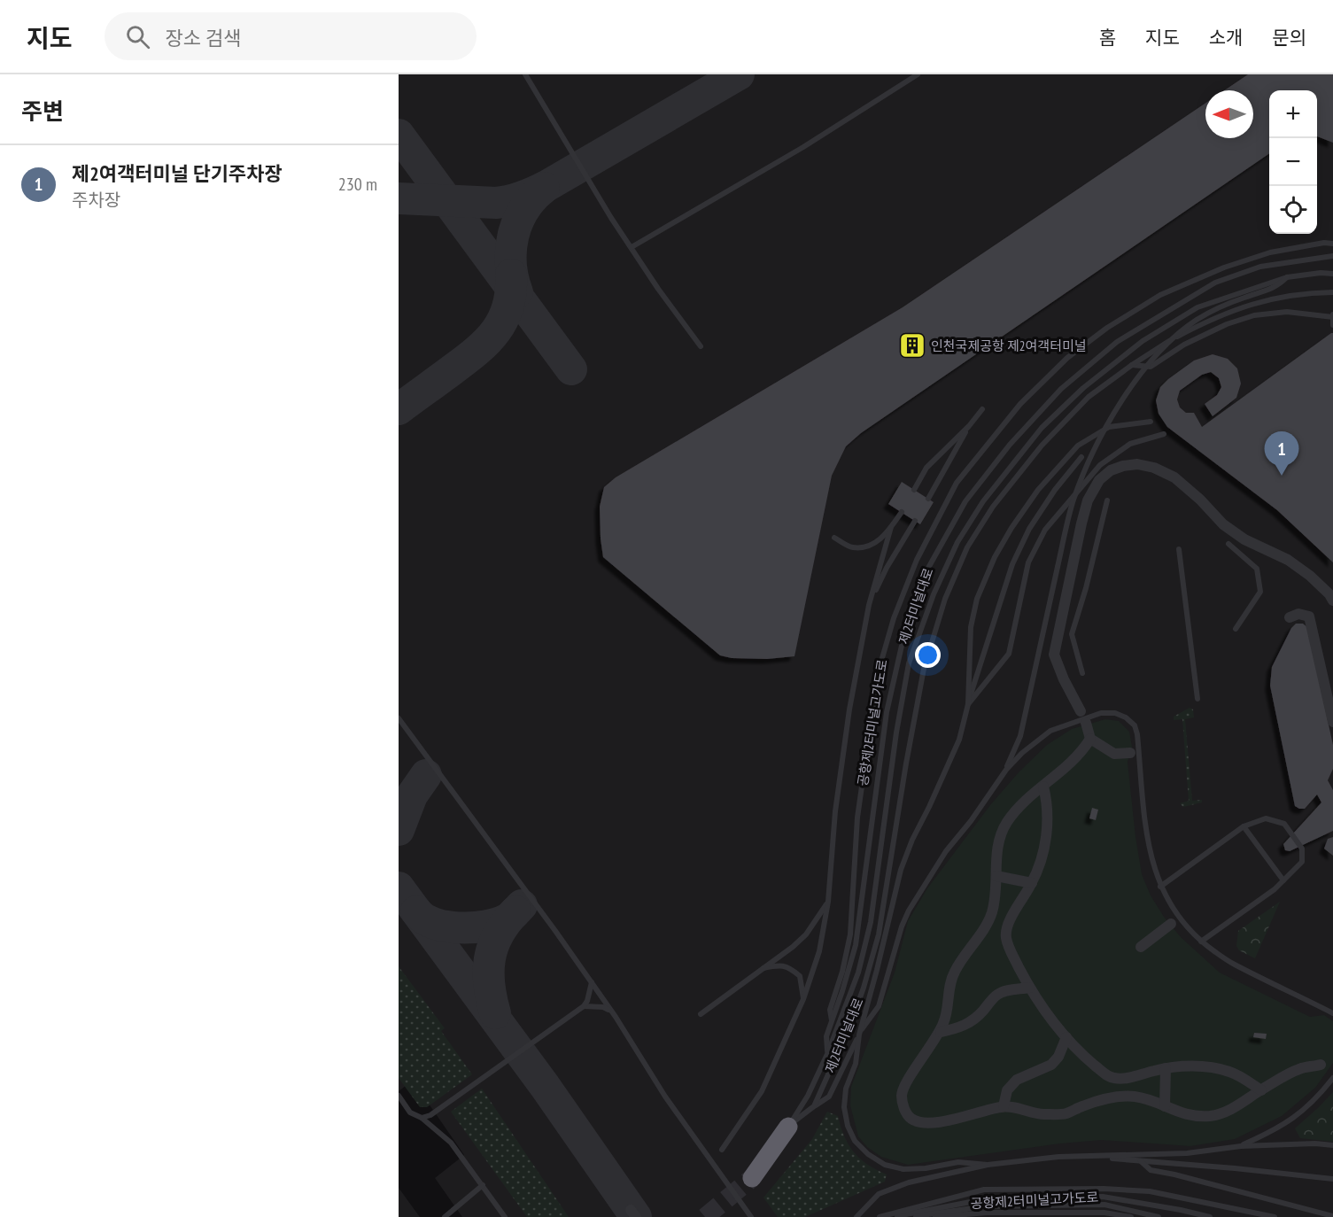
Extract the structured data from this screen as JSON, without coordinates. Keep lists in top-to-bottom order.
{
  "streets": {
    "highway": ["제2터미널대로"],
    "lane": ["공항제2터미널고가도로"]
  },
  "crossings": [
    ["제2터미널대로", "공항제2터미널고가도로"]
  ],
  "places": {
    "building": ["인천국제공항 제2여객터미널"]
  },
  "north": "left",
  "page": {
    "header": "지도",
    "search": "장소 검색",
    "nav": [
      "홈",
      "지도",
      "소개",
      "문의"
    ],
    "heading": "주변",
    "map_buttons": ["+", "−"],
    "list": [
      {
        "mark": "1",
        "name": "제2여객터미널 단기주차장",
        "note": "주차장",
        "value": "230 m"
      }
    ],
    "pins": "1"
  }
}
